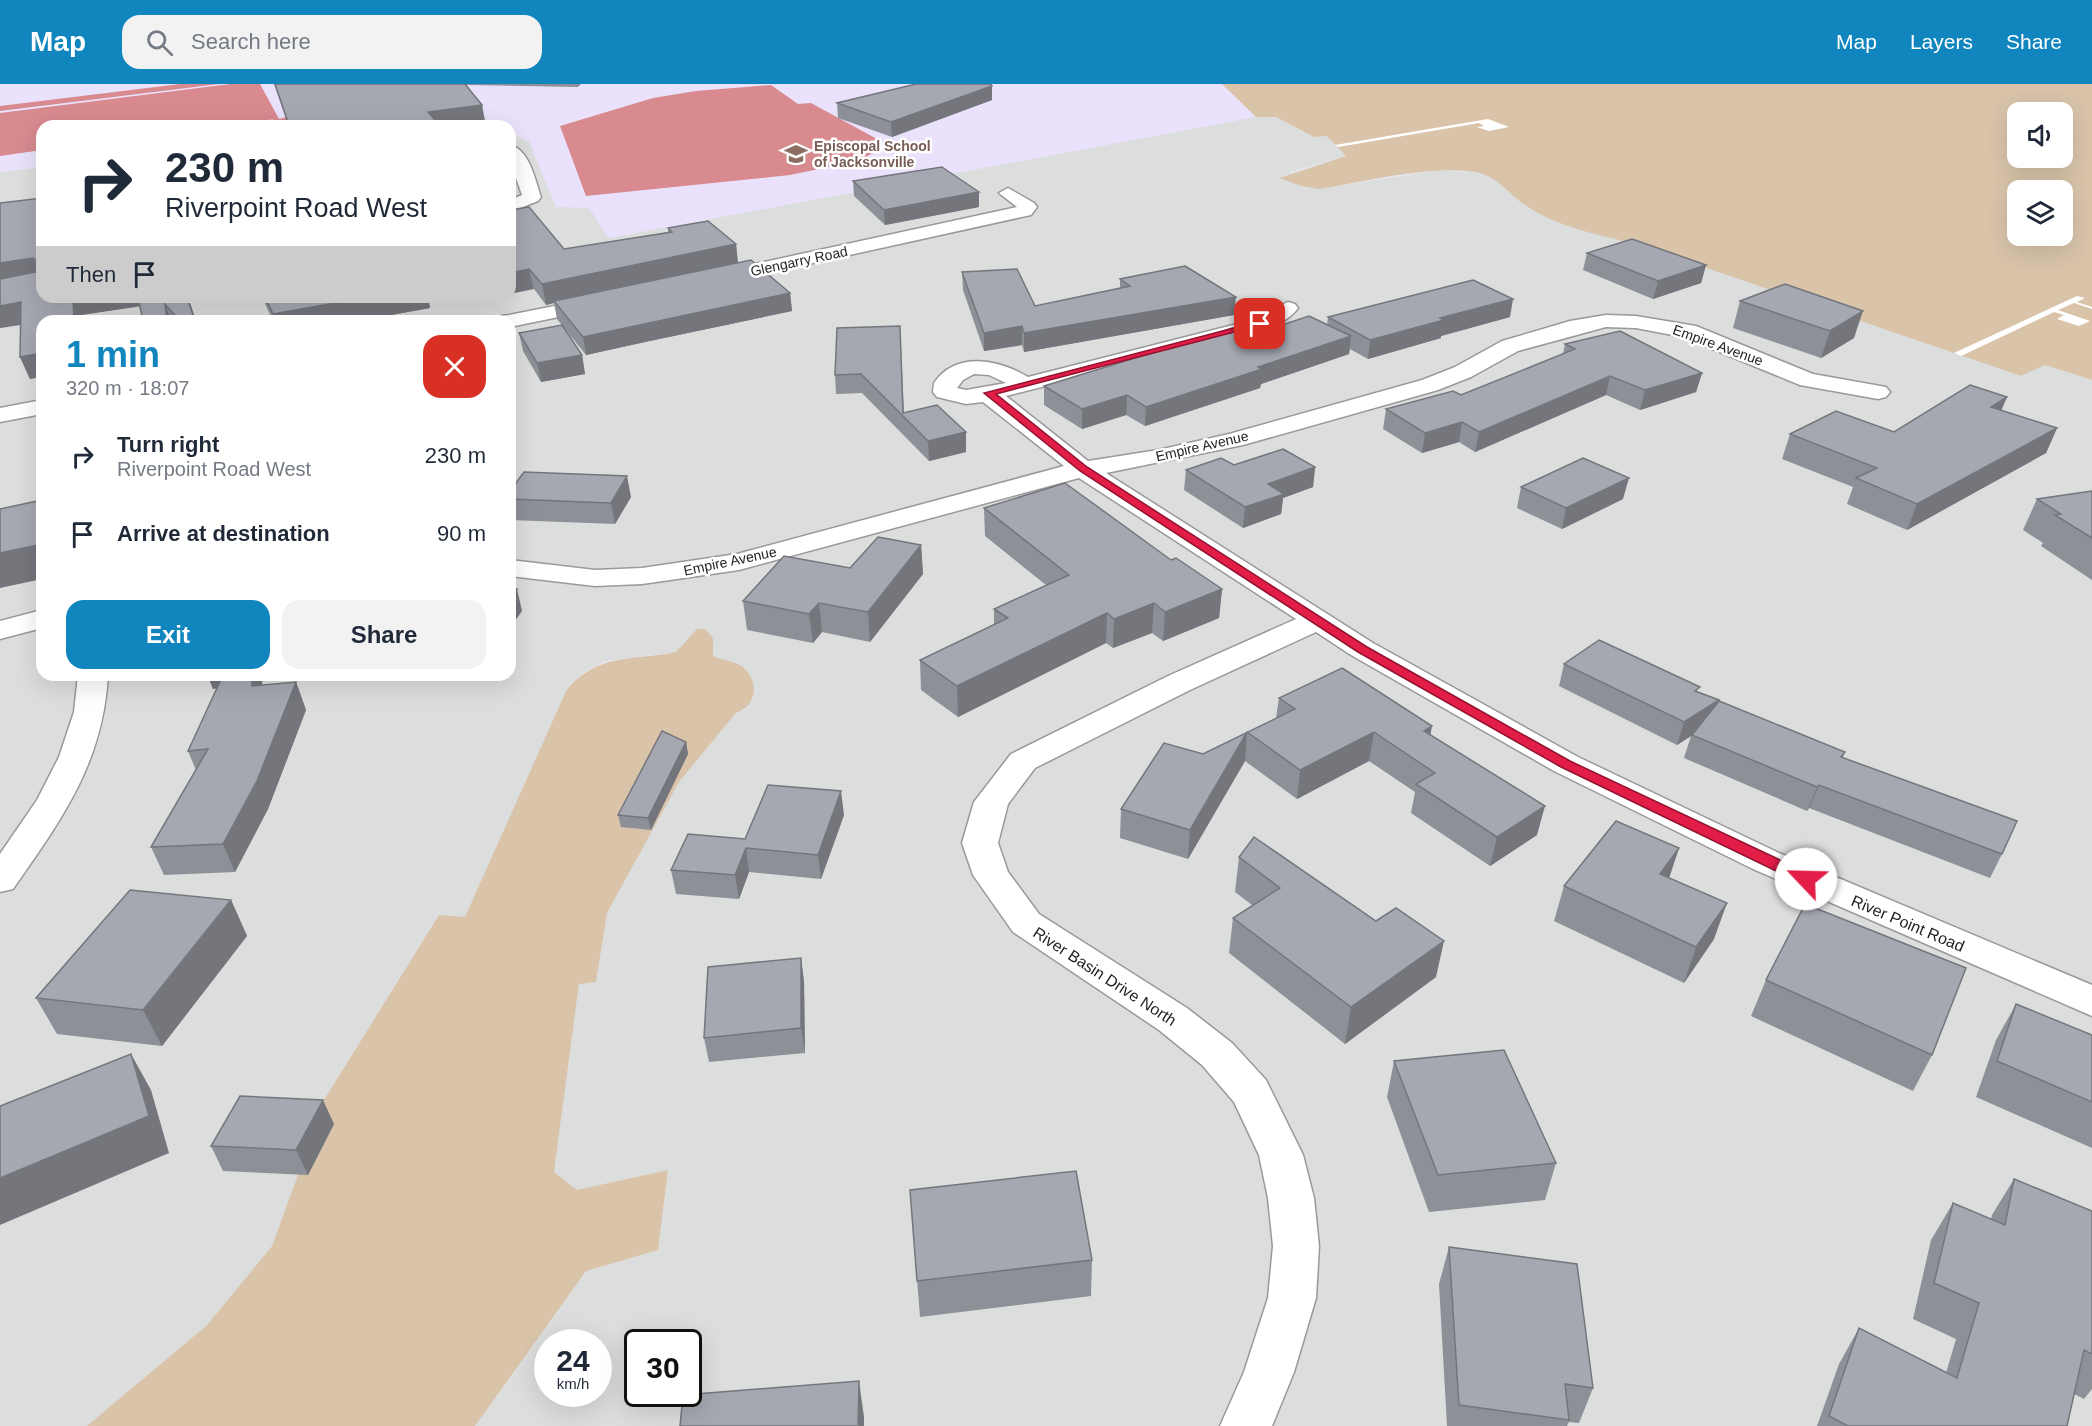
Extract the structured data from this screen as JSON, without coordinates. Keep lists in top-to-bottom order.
{
  "streets": {
    "street": [
      "Glengarry Road",
      "Empire Avenue",
      "River Point Road",
      "River Basin Drive North"
    ]
  },
  "crossings": [
    ["Empire Avenue", "River Point Road"],
    ["River Point Road", "River Basin Drive North"]
  ],
  "places": {
    "school or university": ["Episcopal School of Jacksonville"]
  },
  "page": {
    "header": "Map",
    "search": "Search here",
    "nav": ["Map", "Layers", "Share"],
    "turn": ["230 m", "Riverpoint Road West"],
    "then": "Then",
    "heading": ["1 min", "320 m · 18:07"],
    "list": [
      {
        "name": "Turn right",
        "note": "Riverpoint Road West",
        "value": "230 m"
      },
      {
        "name": "Arrive at destination",
        "value": "90 m"
      }
    ],
    "buttons": ["Exit", "Share"],
    "speed": "24 km/h",
    "limit": "30"
  }
}
